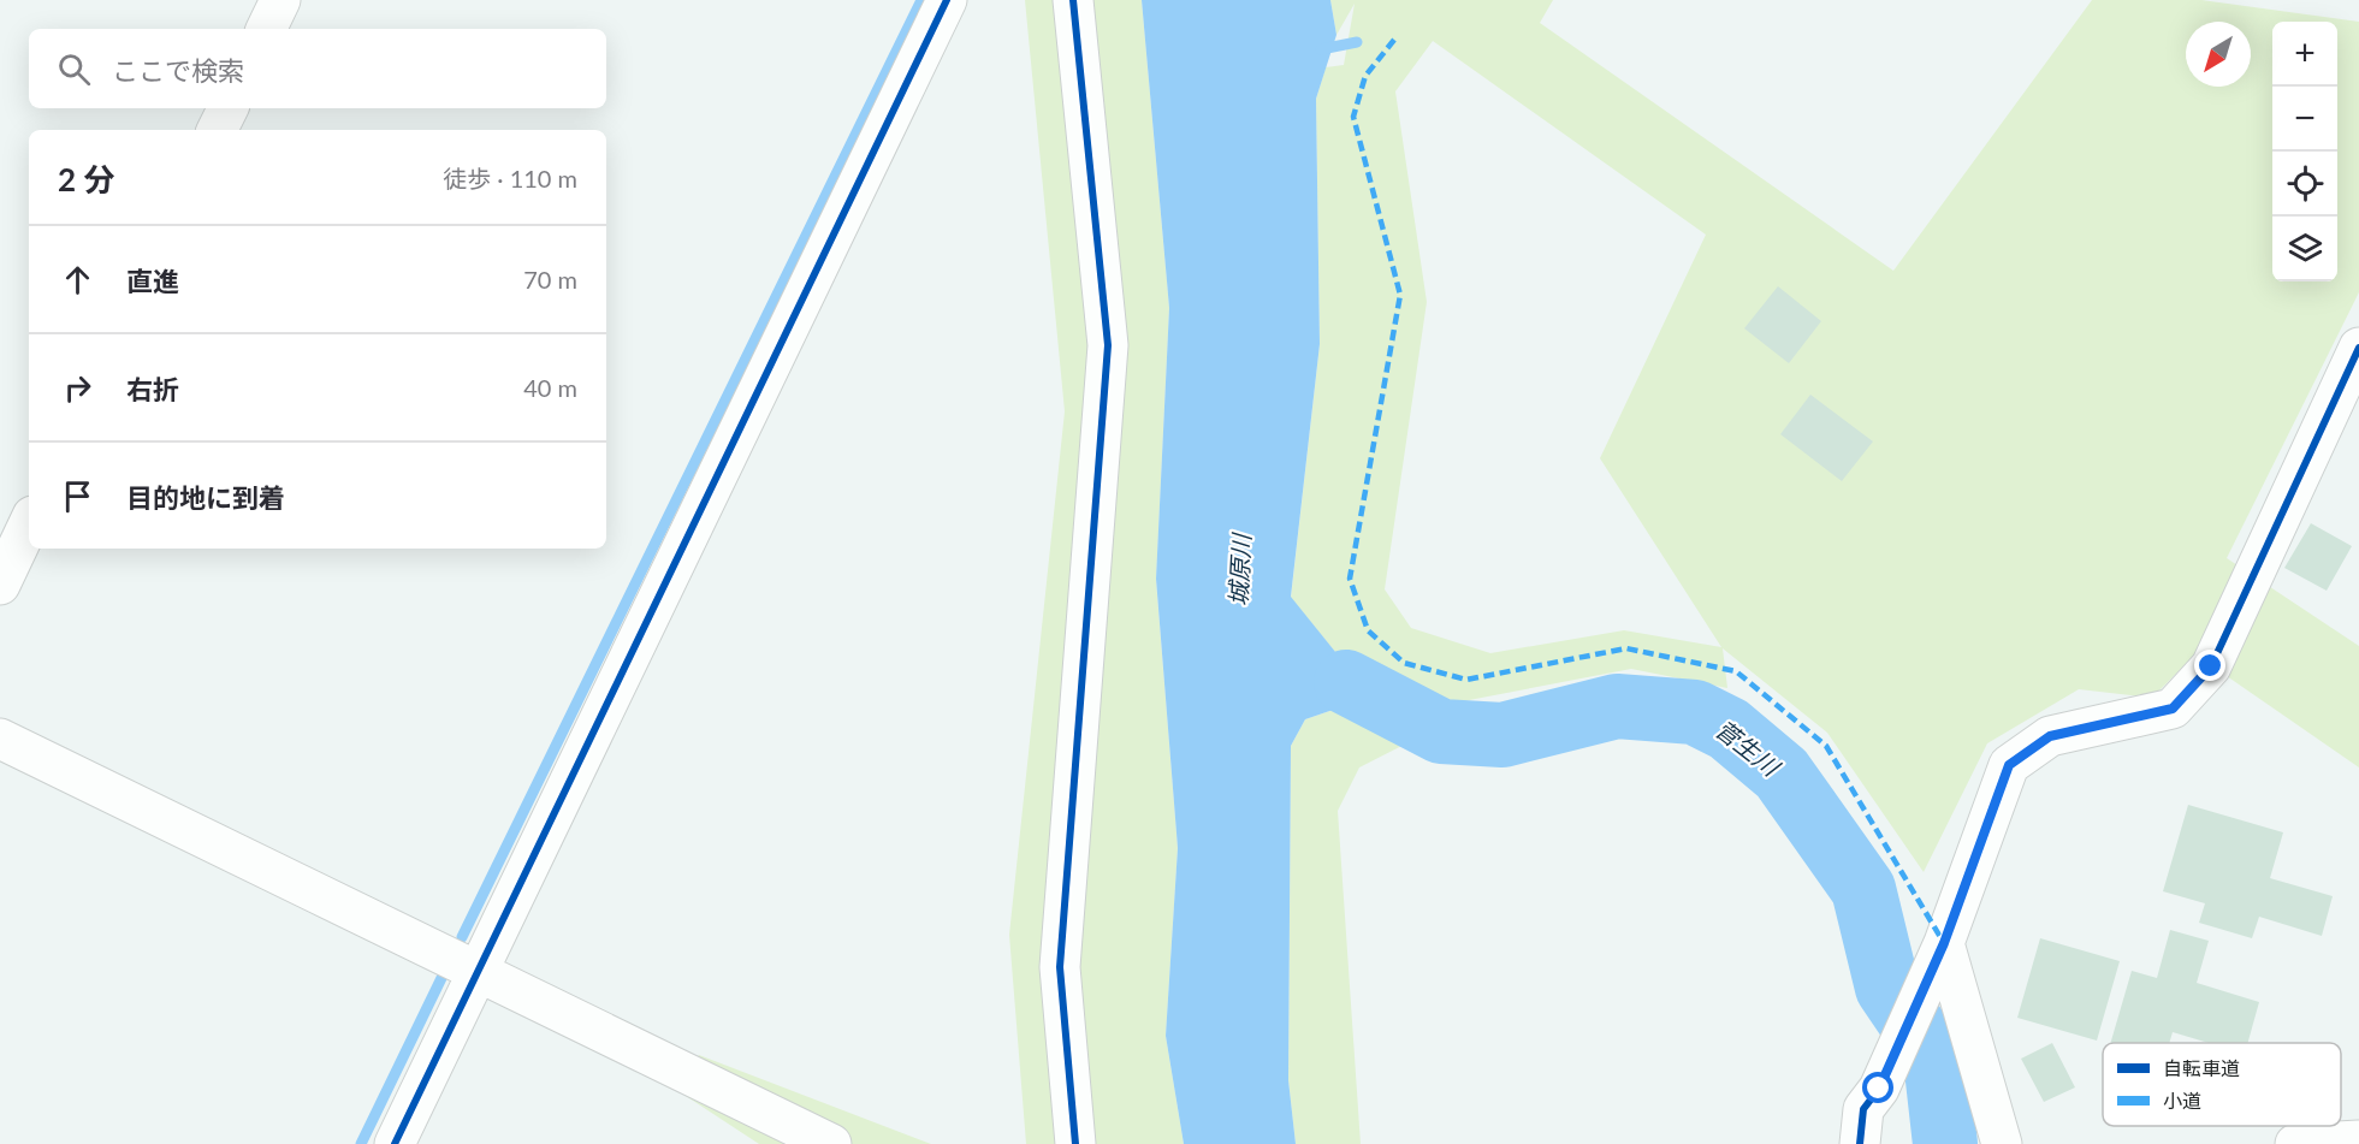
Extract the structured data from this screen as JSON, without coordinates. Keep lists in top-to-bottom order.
{
  "water": ["城原川", "菅生川"],
  "legend": ["自転車道", "小道"],
  "north": "bottom left",
  "page": {
    "map_buttons": ["+", "−"],
    "search": "ここで検索",
    "heading": ["2 分", "徒歩 · 110 m"],
    "list": [
      ["直進", "70 m"],
      ["右折", "40 m"],
      "目的地に到着"
    ]
  }
}
